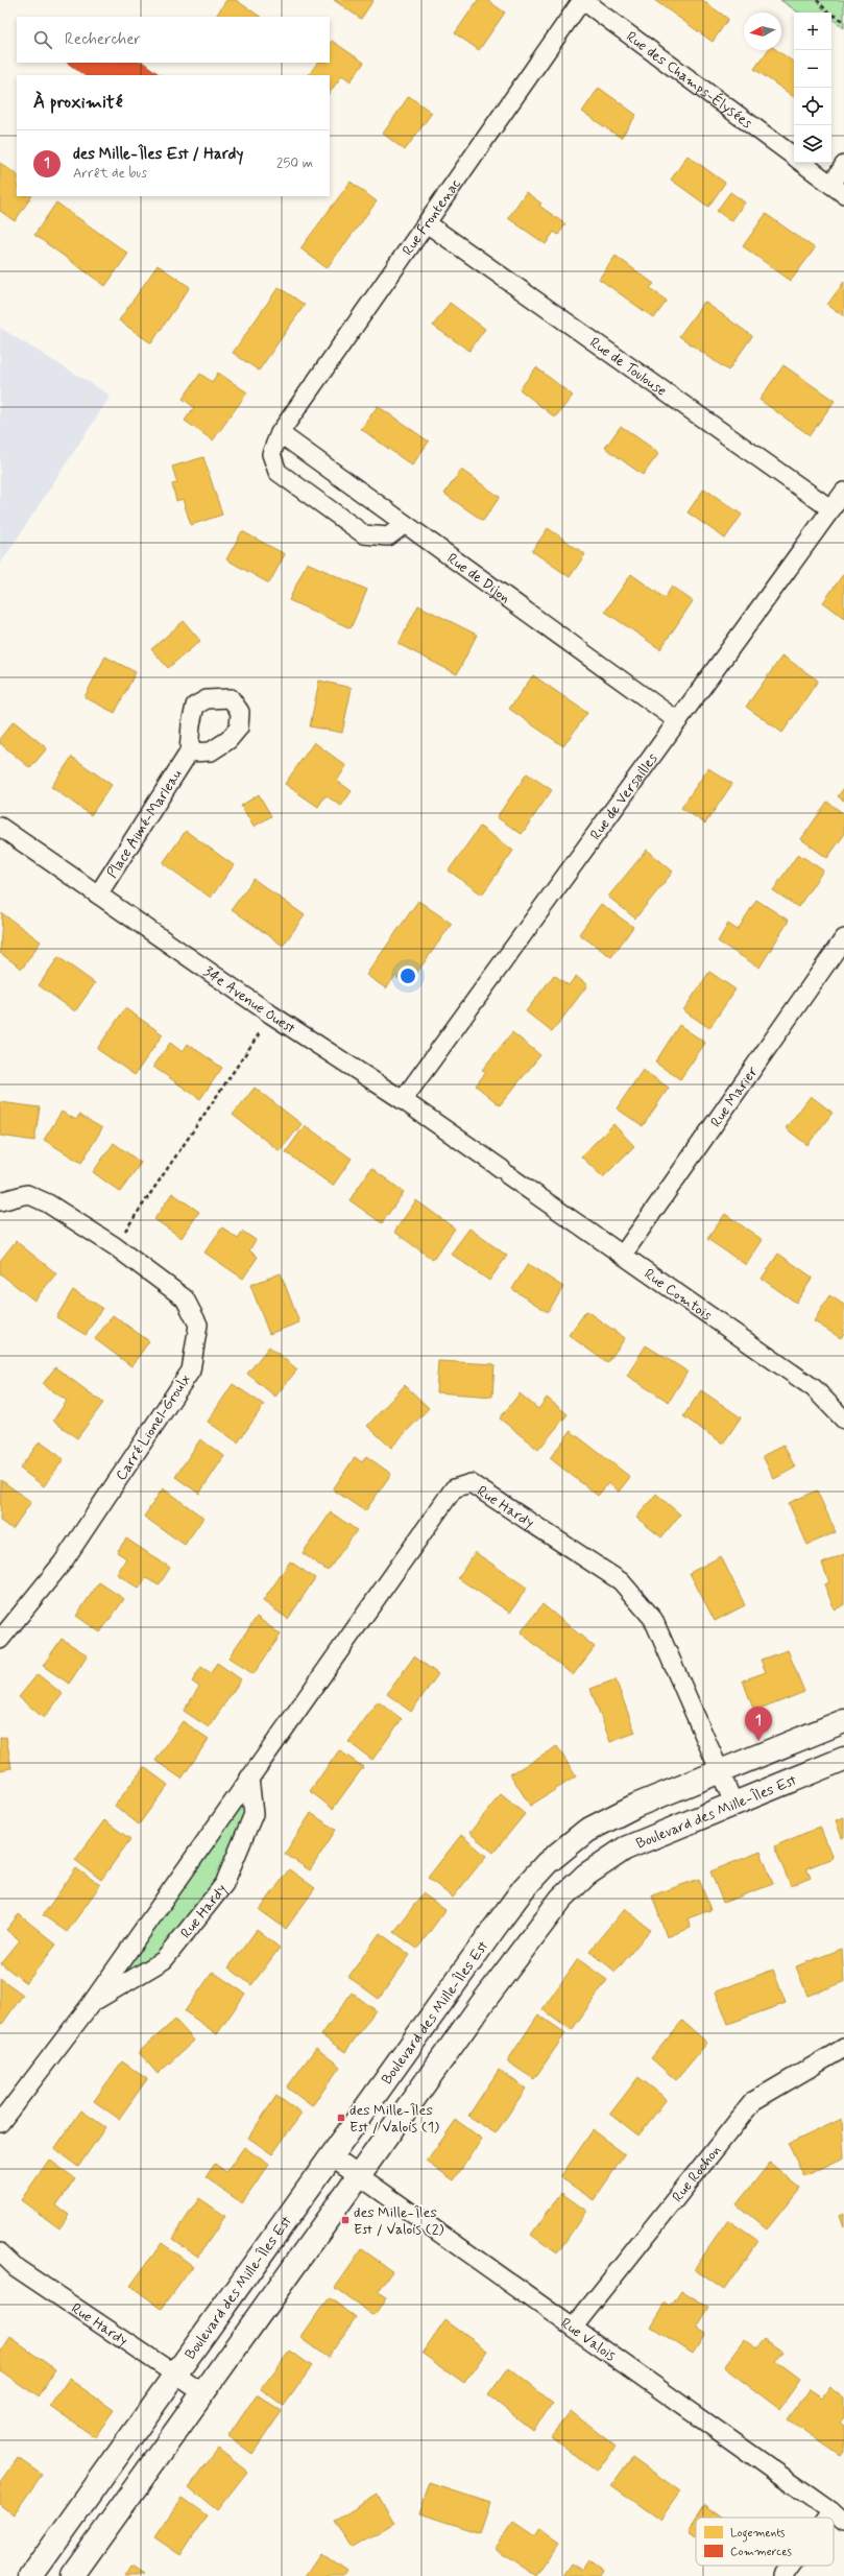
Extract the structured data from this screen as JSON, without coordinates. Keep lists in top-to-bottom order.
{
  "streets": {
    "street": [
      "Rue des Champs-Élysées",
      "Rue Frontenac",
      "Rue de Toulouse",
      "Rue de Dijon",
      "Rue de Versailles",
      "Place Aimé-Marleau",
      "34e Avenue Ouest",
      "Rue Marier",
      "Rue Comtois",
      "Carré Lionel-Groulx",
      "Rue Hardy",
      "Boulevard des Mille-Îles Est",
      "Rue Rochon",
      "Rue Valois"
    ]
  },
  "crossings": [
    ["Rue des Champs-Élysées", "Rue Frontenac"],
    ["Rue Frontenac", "Rue de Toulouse"],
    ["Rue Frontenac", "Rue de Dijon"],
    ["Rue de Toulouse", "Rue de Versailles"],
    ["Rue de Dijon", "Rue de Versailles"],
    ["Rue de Versailles", "34e Avenue Ouest"],
    ["Place Aimé-Marleau", "34e Avenue Ouest"],
    ["34e Avenue Ouest", "Rue Comtois"],
    ["Rue Marier", "Rue Comtois"],
    ["Rue Hardy", "Boulevard des Mille-Îles Est"],
    ["Boulevard des Mille-Îles Est", "Rue Valois"],
    ["Rue Rochon", "Rue Valois"]
  ],
  "places": {
    "transit": ["des Mille-Îles Est / Valois (1)", "des Mille-Îles Est / Valois (2)"]
  },
  "legend": ["Logements", "Commerces"],
  "north": "left",
  "page": {
    "map_buttons": ["+", "−"],
    "search": "Rechercher",
    "heading": "À proximité",
    "list": [
      {
        "mark": "1",
        "name": "des Mille-Îles Est / Hardy",
        "note": "Arrêt de bus",
        "value": "250 m"
      }
    ],
    "pins": "1"
  }
}
